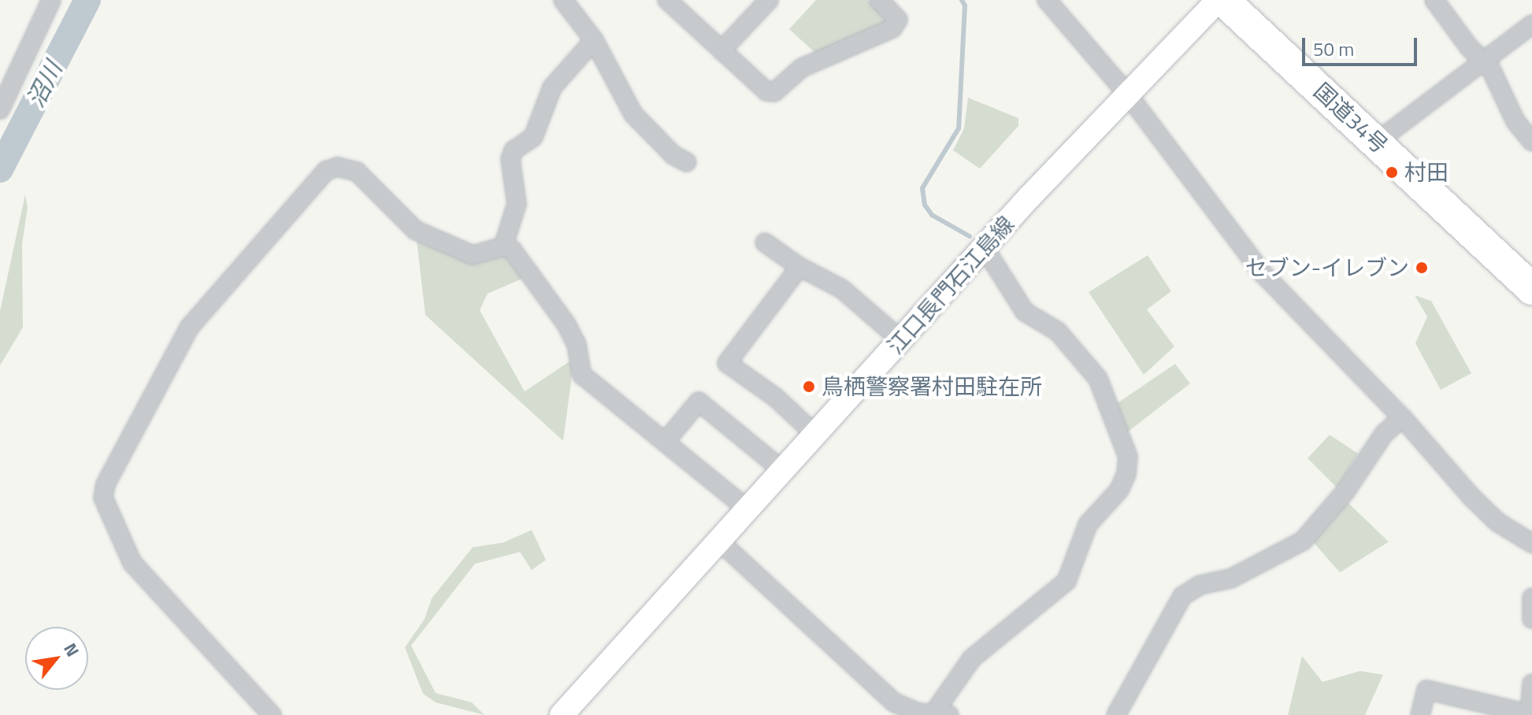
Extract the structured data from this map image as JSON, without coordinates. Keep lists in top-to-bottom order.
{
  "streets": {
    "highway": ["国道34号"],
    "main road": ["江口長門石江島線"]
  },
  "crossings": [
    ["国道34号", "江口長門石江島線"]
  ],
  "water": ["沼川"],
  "places": ["村田", "セブン-イレブン", "鳥栖警察署村田駐在所"],
  "scale_bar": "50 m",
  "north": "top right"
}
